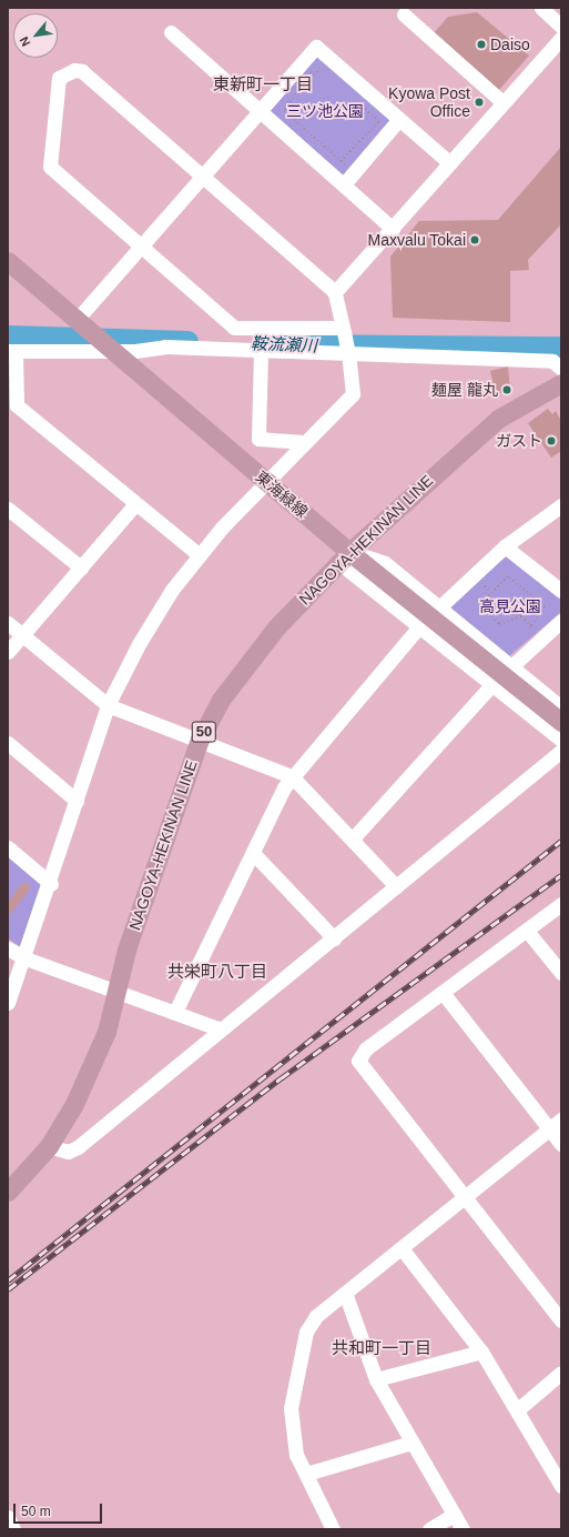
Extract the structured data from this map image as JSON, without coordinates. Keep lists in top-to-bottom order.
{
  "streets": {
    "main road": ["東海緑線", "NAGOYA-HEKINAN LINE", "50"]
  },
  "crossings": [
    ["東海緑線", "NAGOYA-HEKINAN LINE"]
  ],
  "districts": ["東新町一丁目", "共栄町八丁目", "共和町一丁目"],
  "water": ["鞍流瀬川"],
  "parks": ["三ツ池公園", "高見公園"],
  "places": [
    "Daiso",
    "Kyowa Post Office",
    "Maxvalu Tokai",
    "麺屋 龍丸",
    "ガスト"
  ],
  "scale_bar": "50 m",
  "north": "bottom left"
}
